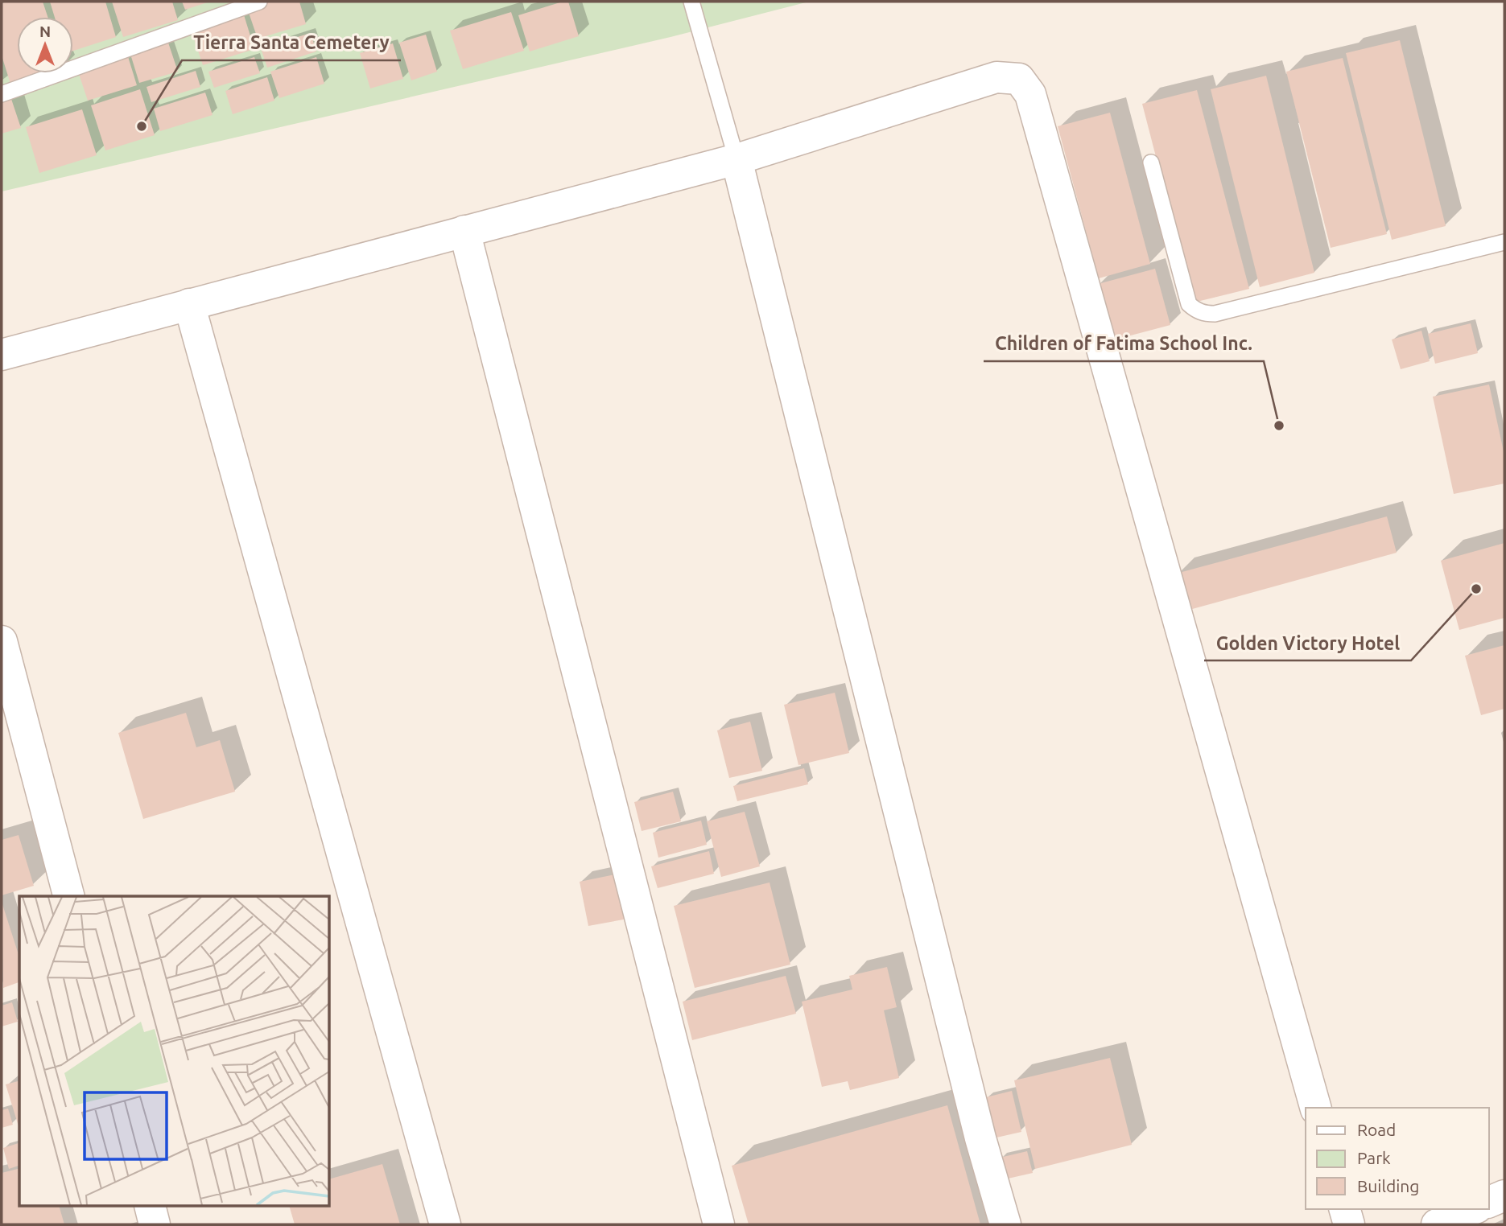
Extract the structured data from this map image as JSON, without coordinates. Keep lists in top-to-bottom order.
{
  "places": ["Tierra Santa Cemetery", "Children of Fatima School Inc.", "Golden Victory Hotel"],
  "legend": ["Road", "Park", "Building"],
  "north": "top"
}
